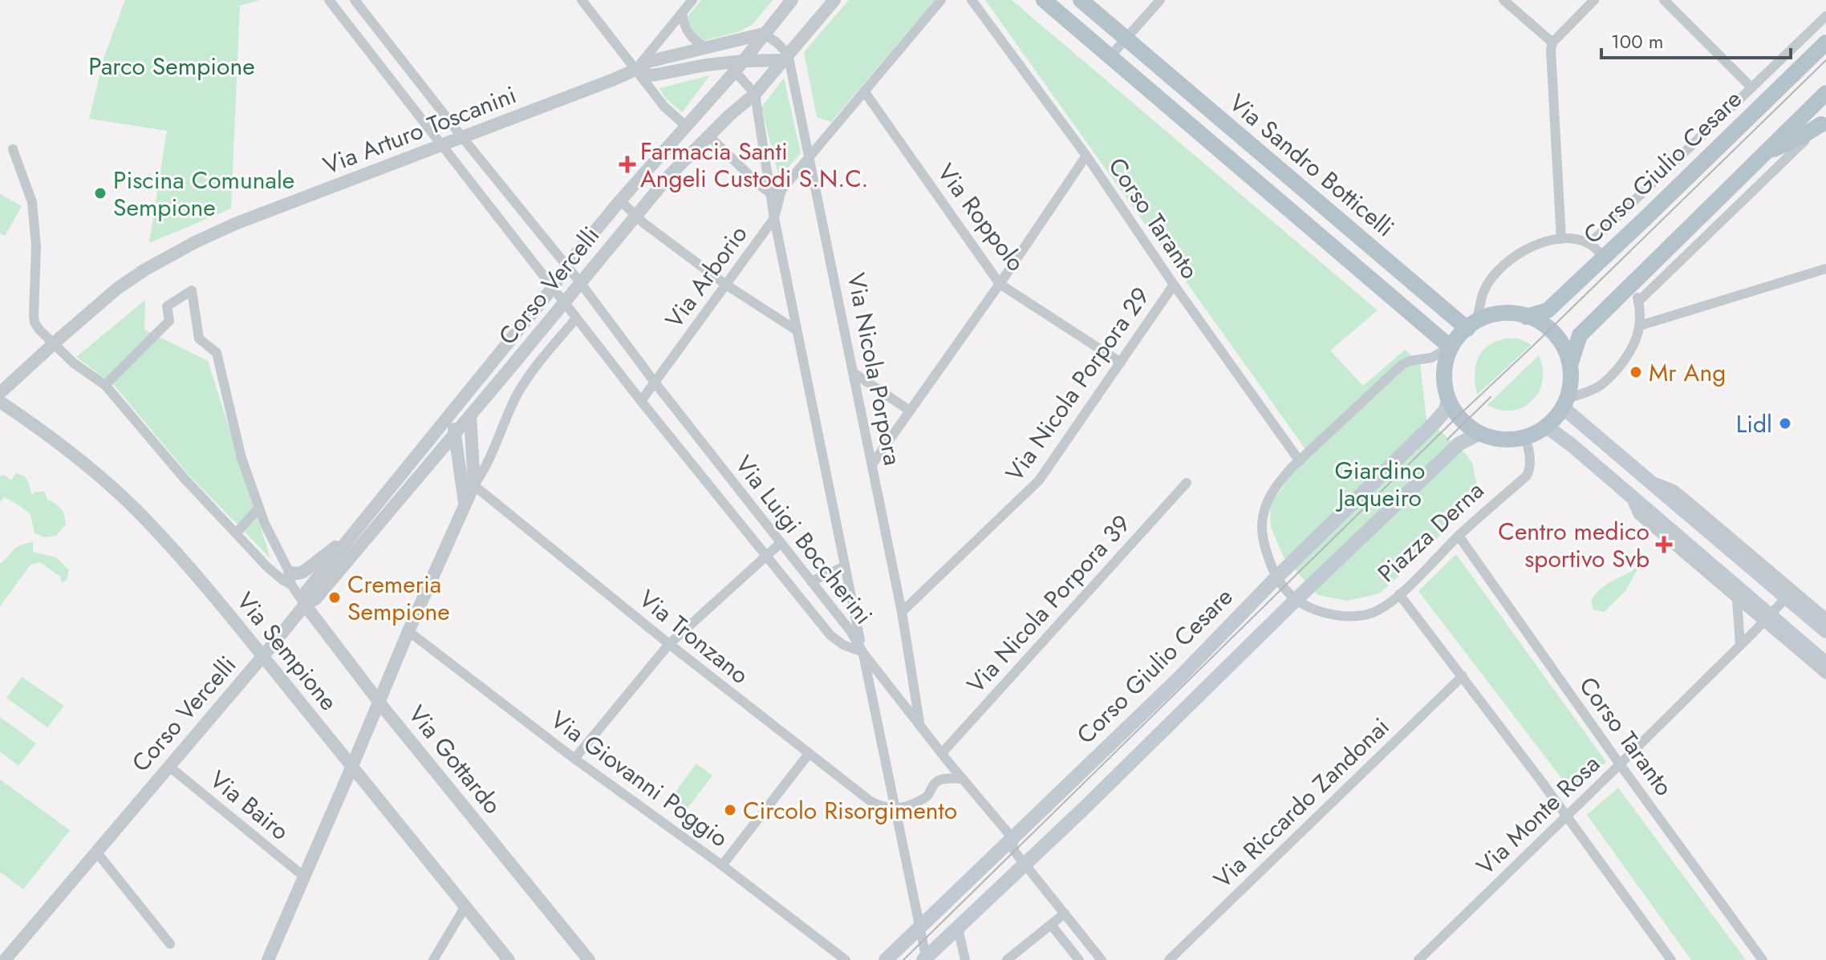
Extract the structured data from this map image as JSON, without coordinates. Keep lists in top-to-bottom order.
{
  "streets": {
    "main road": ["Via Sandro Botticelli", "Corso Giulio Cesare", "Piazza Derna"],
    "street": [
      "Via Arturo Toscanini",
      "Via Roppolo",
      "Corso Taranto",
      "Via Arborio",
      "Corso Vercelli",
      "Via Nicola Porpora",
      "Via Nicola Porpora 29",
      "Via Luigi Boccherini",
      "Via Nicola Porpora 39",
      "Via Tronzano",
      "Via Sempione",
      "Via Gottardo",
      "Via Giovanni Poggio",
      "Via Riccardo Zandonai",
      "Via Bairo",
      "Via Monte Rosa"
    ]
  },
  "crossings": [
    ["Via Arturo Toscanini", "Corso Vercelli"],
    ["Via Arturo Toscanini", "Via Nicola Porpora"],
    ["Via Arturo Toscanini", "Via Luigi Boccherini"],
    ["Via Arturo Toscanini", "Via Sempione"],
    ["Via Sandro Botticelli", "Corso Giulio Cesare"],
    ["Via Sandro Botticelli", "Piazza Derna"],
    ["Corso Giulio Cesare", "Via Nicola Porpora"],
    ["Corso Giulio Cesare", "Piazza Derna"],
    ["Via Roppolo", "Via Nicola Porpora 29"],
    ["Corso Taranto", "Via Nicola Porpora 29"],
    ["Corso Taranto", "Piazza Derna"],
    ["Corso Taranto", "Via Monte Rosa"],
    ["Via Arborio", "Via Nicola Porpora"],
    ["Via Arborio", "Via Luigi Boccherini"],
    ["Corso Vercelli", "Via Nicola Porpora"],
    ["Corso Vercelli", "Via Luigi Boccherini"],
    ["Corso Vercelli", "Via Tronzano"],
    ["Corso Vercelli", "Via Sempione"],
    ["Corso Vercelli", "Via Gottardo"],
    ["Corso Vercelli", "Via Bairo"],
    ["Via Nicola Porpora", "Via Nicola Porpora 29"],
    ["Via Nicola Porpora", "Via Luigi Boccherini"],
    ["Via Nicola Porpora", "Via Nicola Porpora 39"],
    ["Via Nicola Porpora", "Via Tronzano"]
  ],
  "parks": ["Parco Sempione", "Giardino Jaqueiro"],
  "places": {
    "health": ["Farmacia Santi Angeli Custodi S.N.C.", "Centro medico sportivo Svb"],
    "other": [
      "Piscina Comunale Sempione",
      "Mr Ang",
      "Lidl",
      "Cremeria Sempione",
      "Circolo Risorgimento"
    ]
  },
  "scale_bar": "100 m"
}
